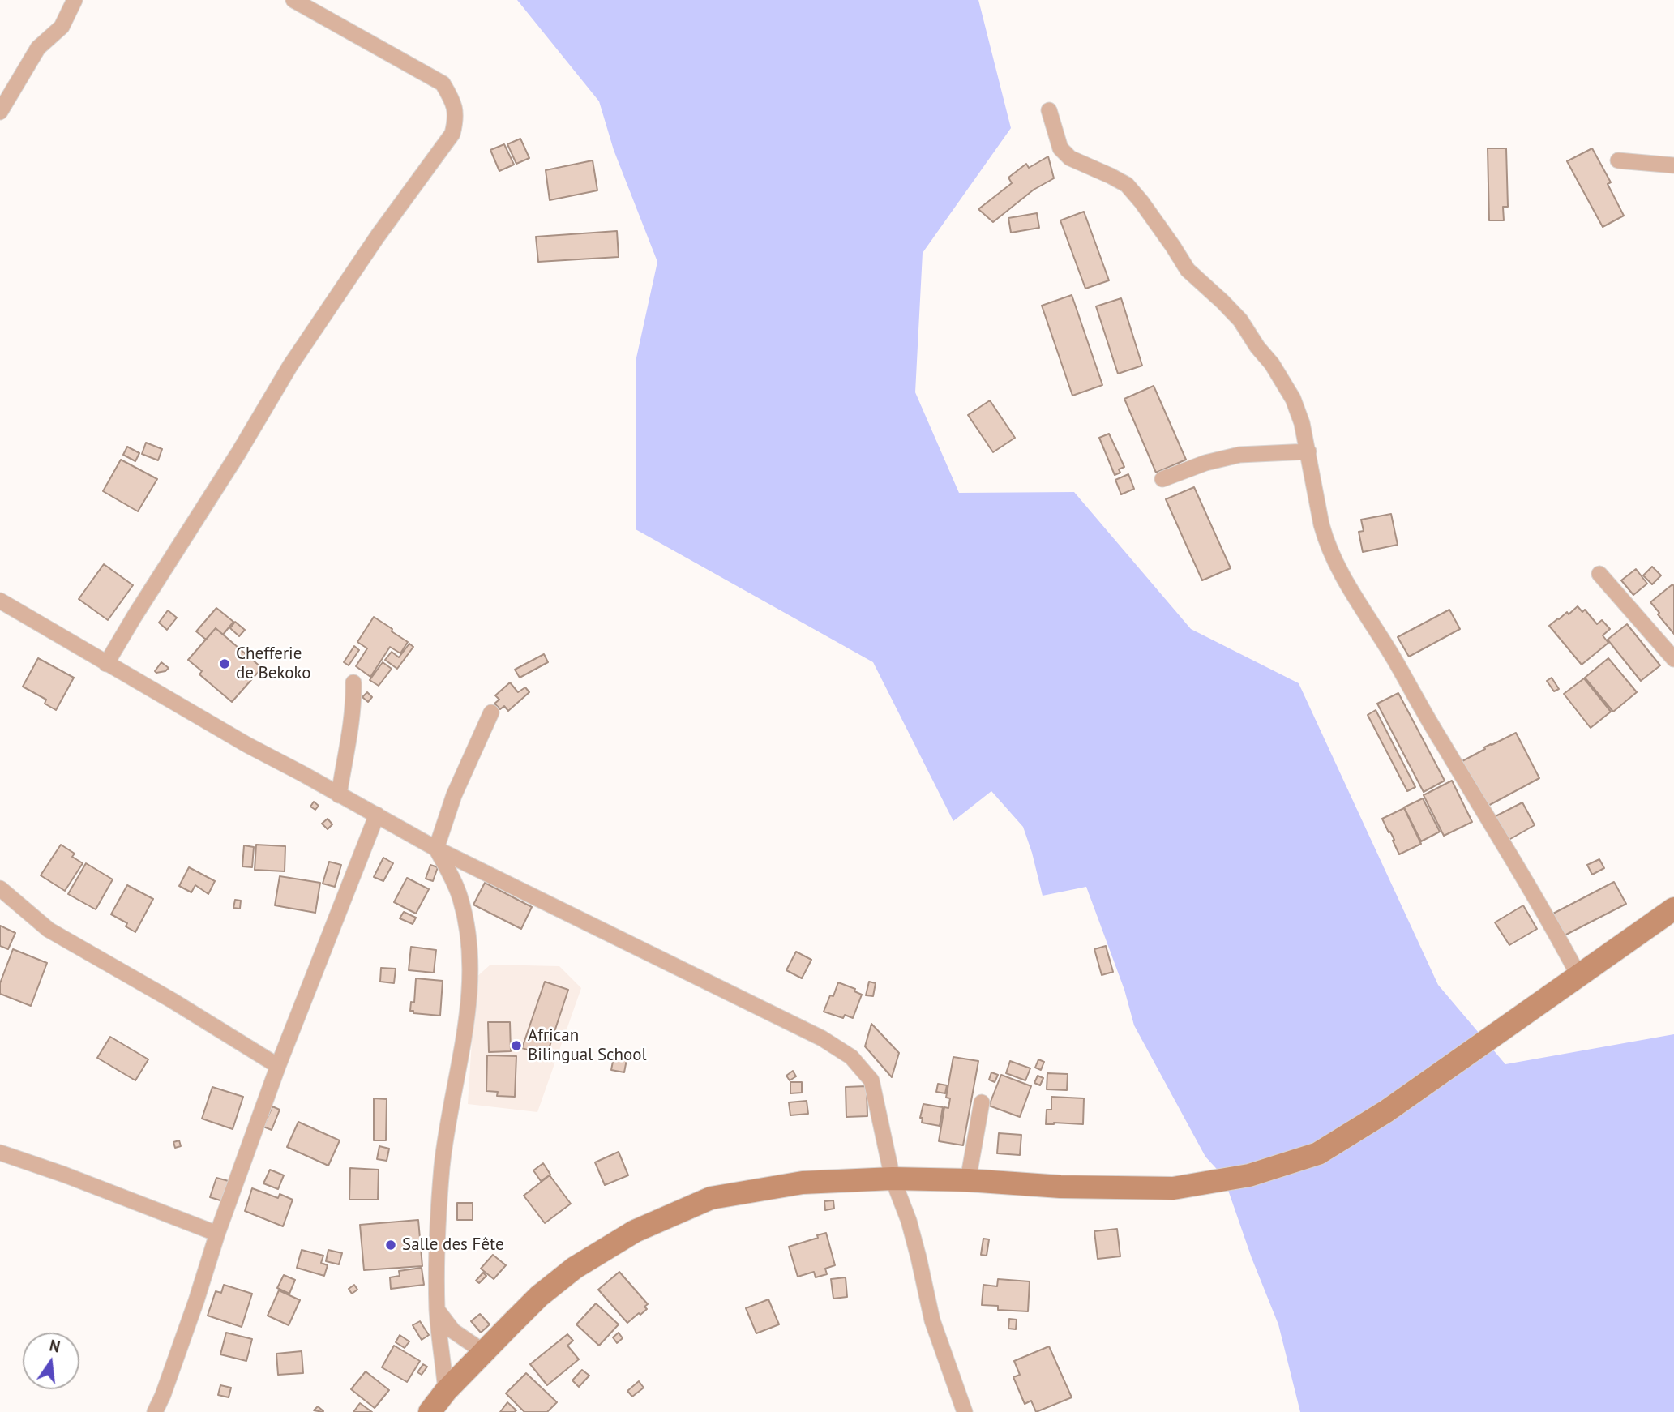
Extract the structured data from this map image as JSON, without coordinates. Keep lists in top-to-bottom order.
{
  "places": ["Chefferie de Bekoko", "African Bilingual School", "Salle des Fête"],
  "north": "top"
}
